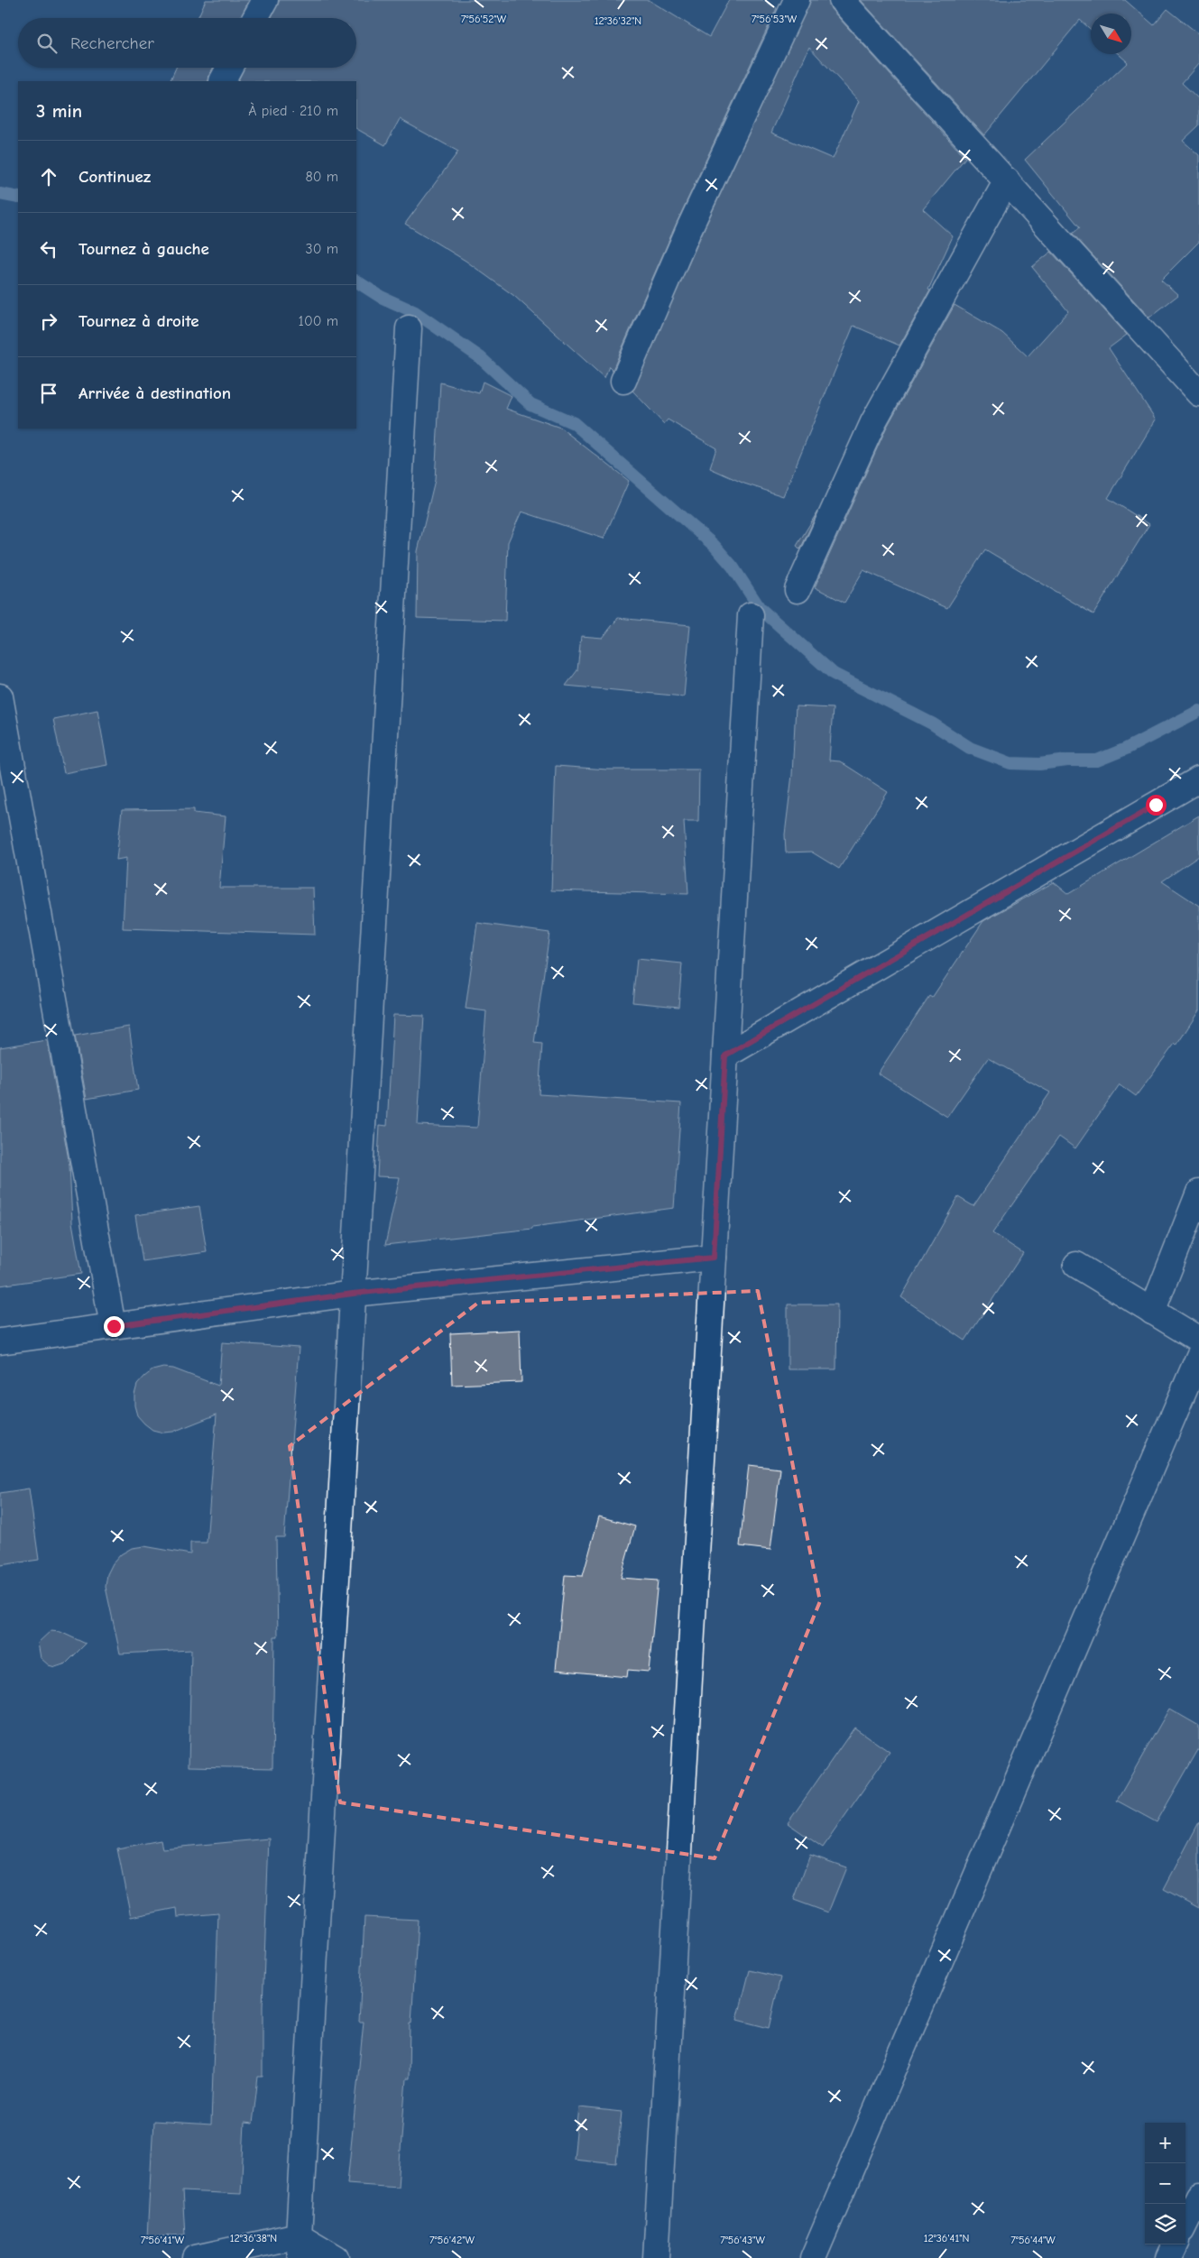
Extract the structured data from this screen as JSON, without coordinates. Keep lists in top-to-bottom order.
{
  "north": "bottom right",
  "page": {
    "search": "Rechercher",
    "heading": ["3 min", "À pied · 210 m"],
    "list": [
      ["Continuez", "80 m"],
      ["Tournez à gauche", "30 m"],
      ["Tournez à droite", "100 m"],
      "Arrivée à destination"
    ],
    "map_buttons": ["+", "−"]
  },
  "coordinates": [
    "7°56'52\"W",
    "7°56'53\"W",
    "12°36'32\"N",
    "12°36'38\"N",
    "12°36'41\"N",
    "7°56'41\"W",
    "7°56'42\"W",
    "7°56'43\"W",
    "7°56'44\"W"
  ]
}
